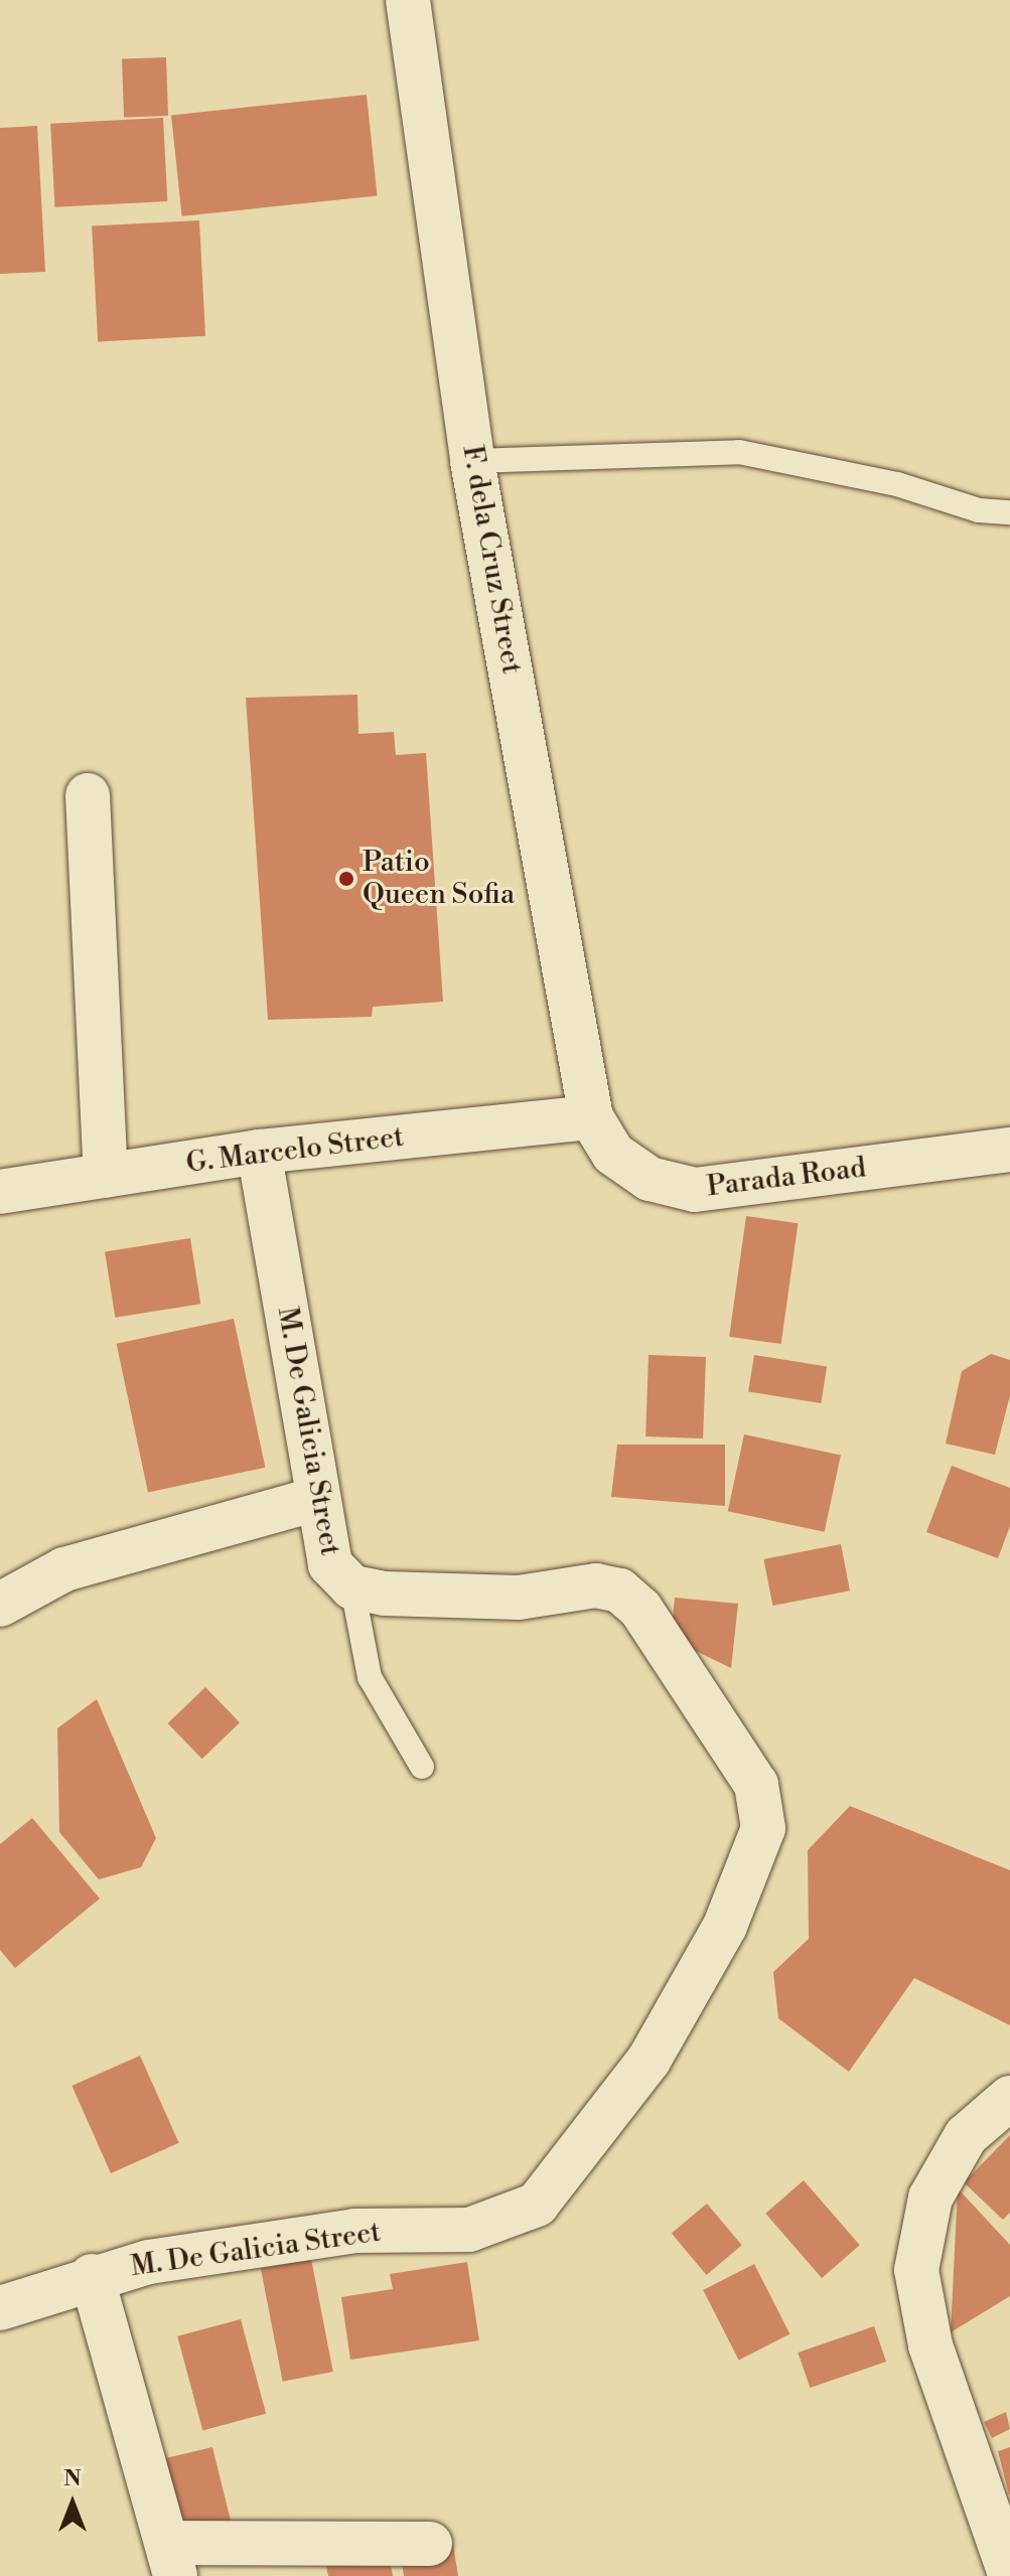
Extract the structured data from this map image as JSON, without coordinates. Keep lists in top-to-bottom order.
{
  "streets": {
    "street": [
      "F. dela Cruz Street",
      "G. Marcelo Street",
      "Parada Road",
      "M. De Galicia Street"
    ]
  },
  "crossings": [
    ["F. dela Cruz Street", "G. Marcelo Street"],
    ["F. dela Cruz Street", "Parada Road"],
    ["G. Marcelo Street", "Parada Road"],
    ["G. Marcelo Street", "M. De Galicia Street"]
  ],
  "places": ["Patio Queen Sofia"],
  "north": "top"
}
